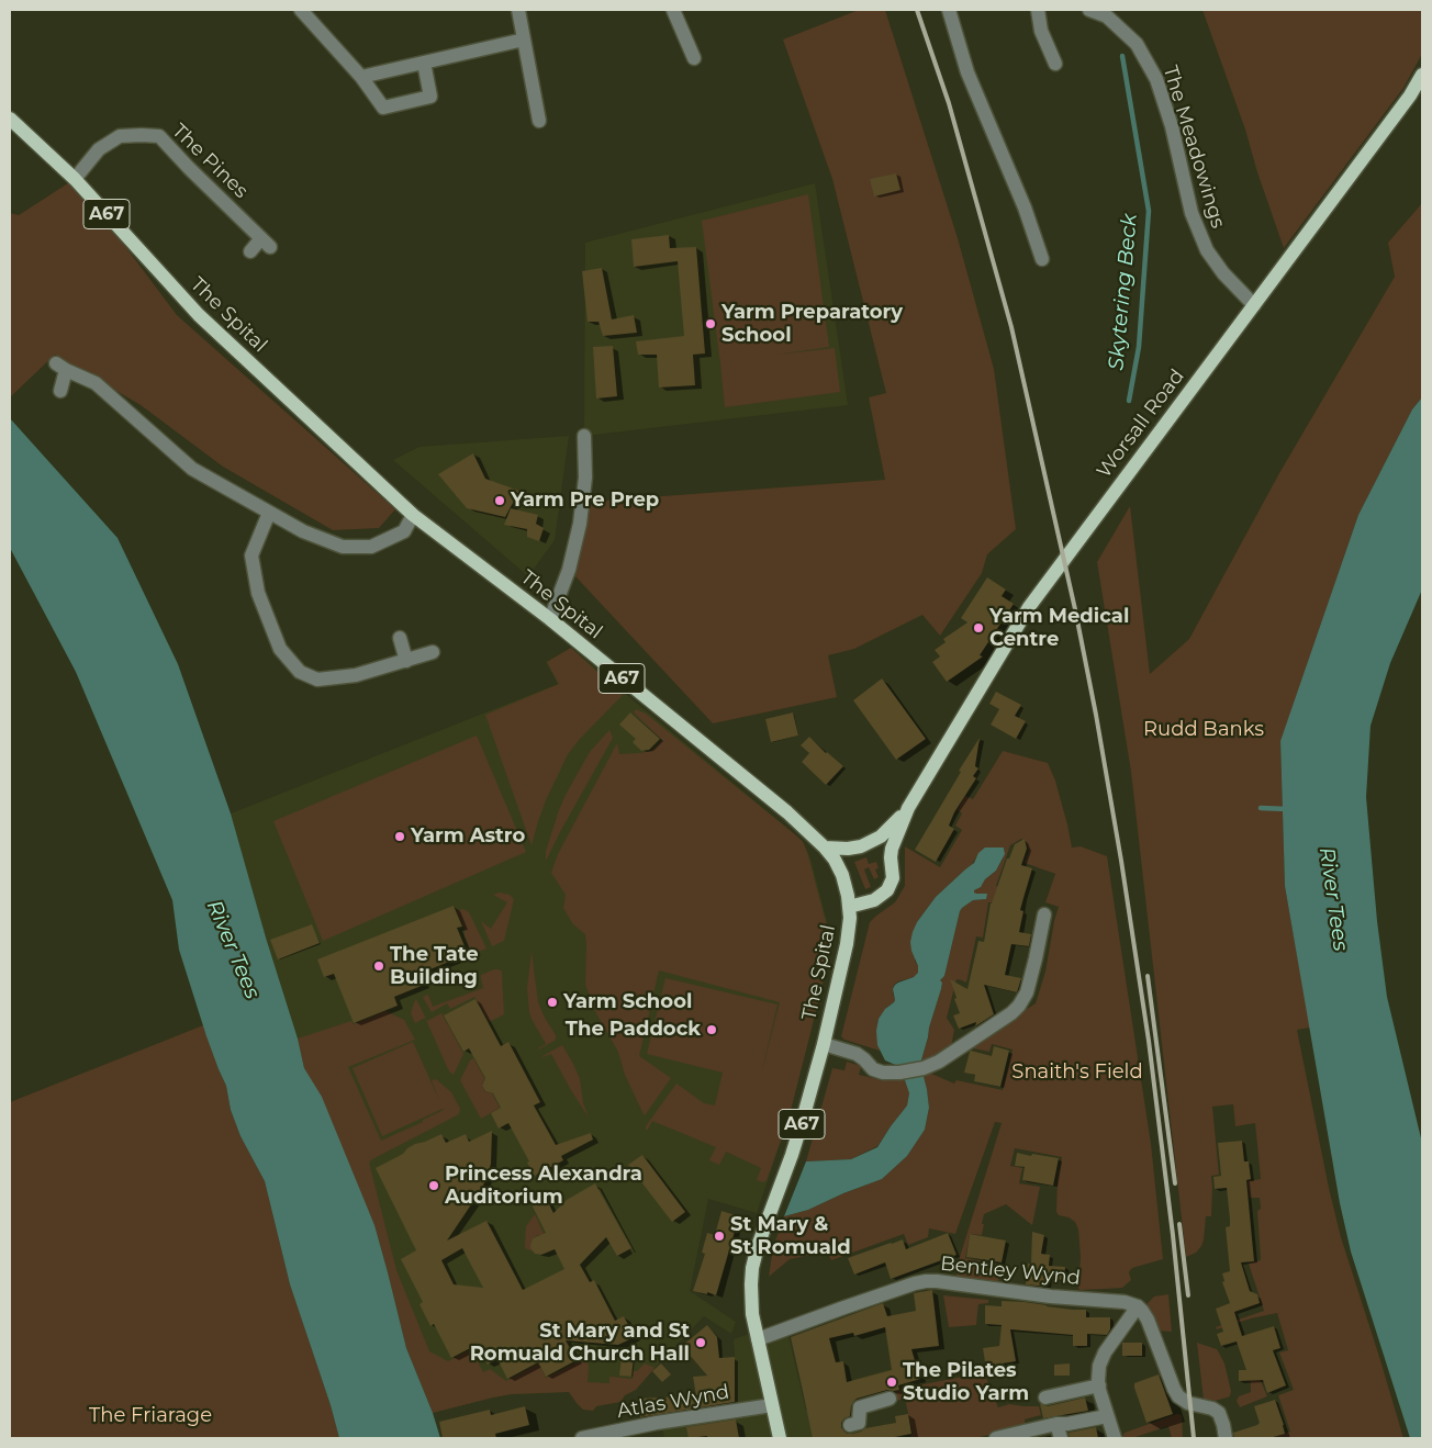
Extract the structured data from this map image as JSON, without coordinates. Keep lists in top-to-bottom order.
{
  "streets": {
    "main road": ["A67", "The Spital", "Worsall Road"],
    "street": [
      "The Meadowings",
      "The Pines",
      "Bentley Wynd",
      "Atlas Wynd"
    ]
  },
  "crossings": [
    ["The Meadowings", "Worsall Road"],
    ["The Pines", "The Spital"],
    ["A67", "The Spital"],
    ["A67", "Bentley Wynd"],
    ["A67", "Atlas Wynd"],
    ["The Spital", "Worsall Road"],
    ["The Spital", "Bentley Wynd"]
  ],
  "water": ["Skytering Beck", "River Tees"],
  "parks": ["Rudd Banks", "Snaith's Field", "The Friarage"],
  "places": [
    "Yarm Preparatory School",
    "Yarm Pre Prep",
    "Yarm Medical Centre",
    "Yarm Astro",
    "The Tate Building",
    "Yarm School",
    "The Paddock",
    "Princess Alexandra Auditorium",
    "St Mary & St Romuald",
    "St Mary and St Romuald Church Hall",
    "The Pilates Studio Yarm"
  ]
}
